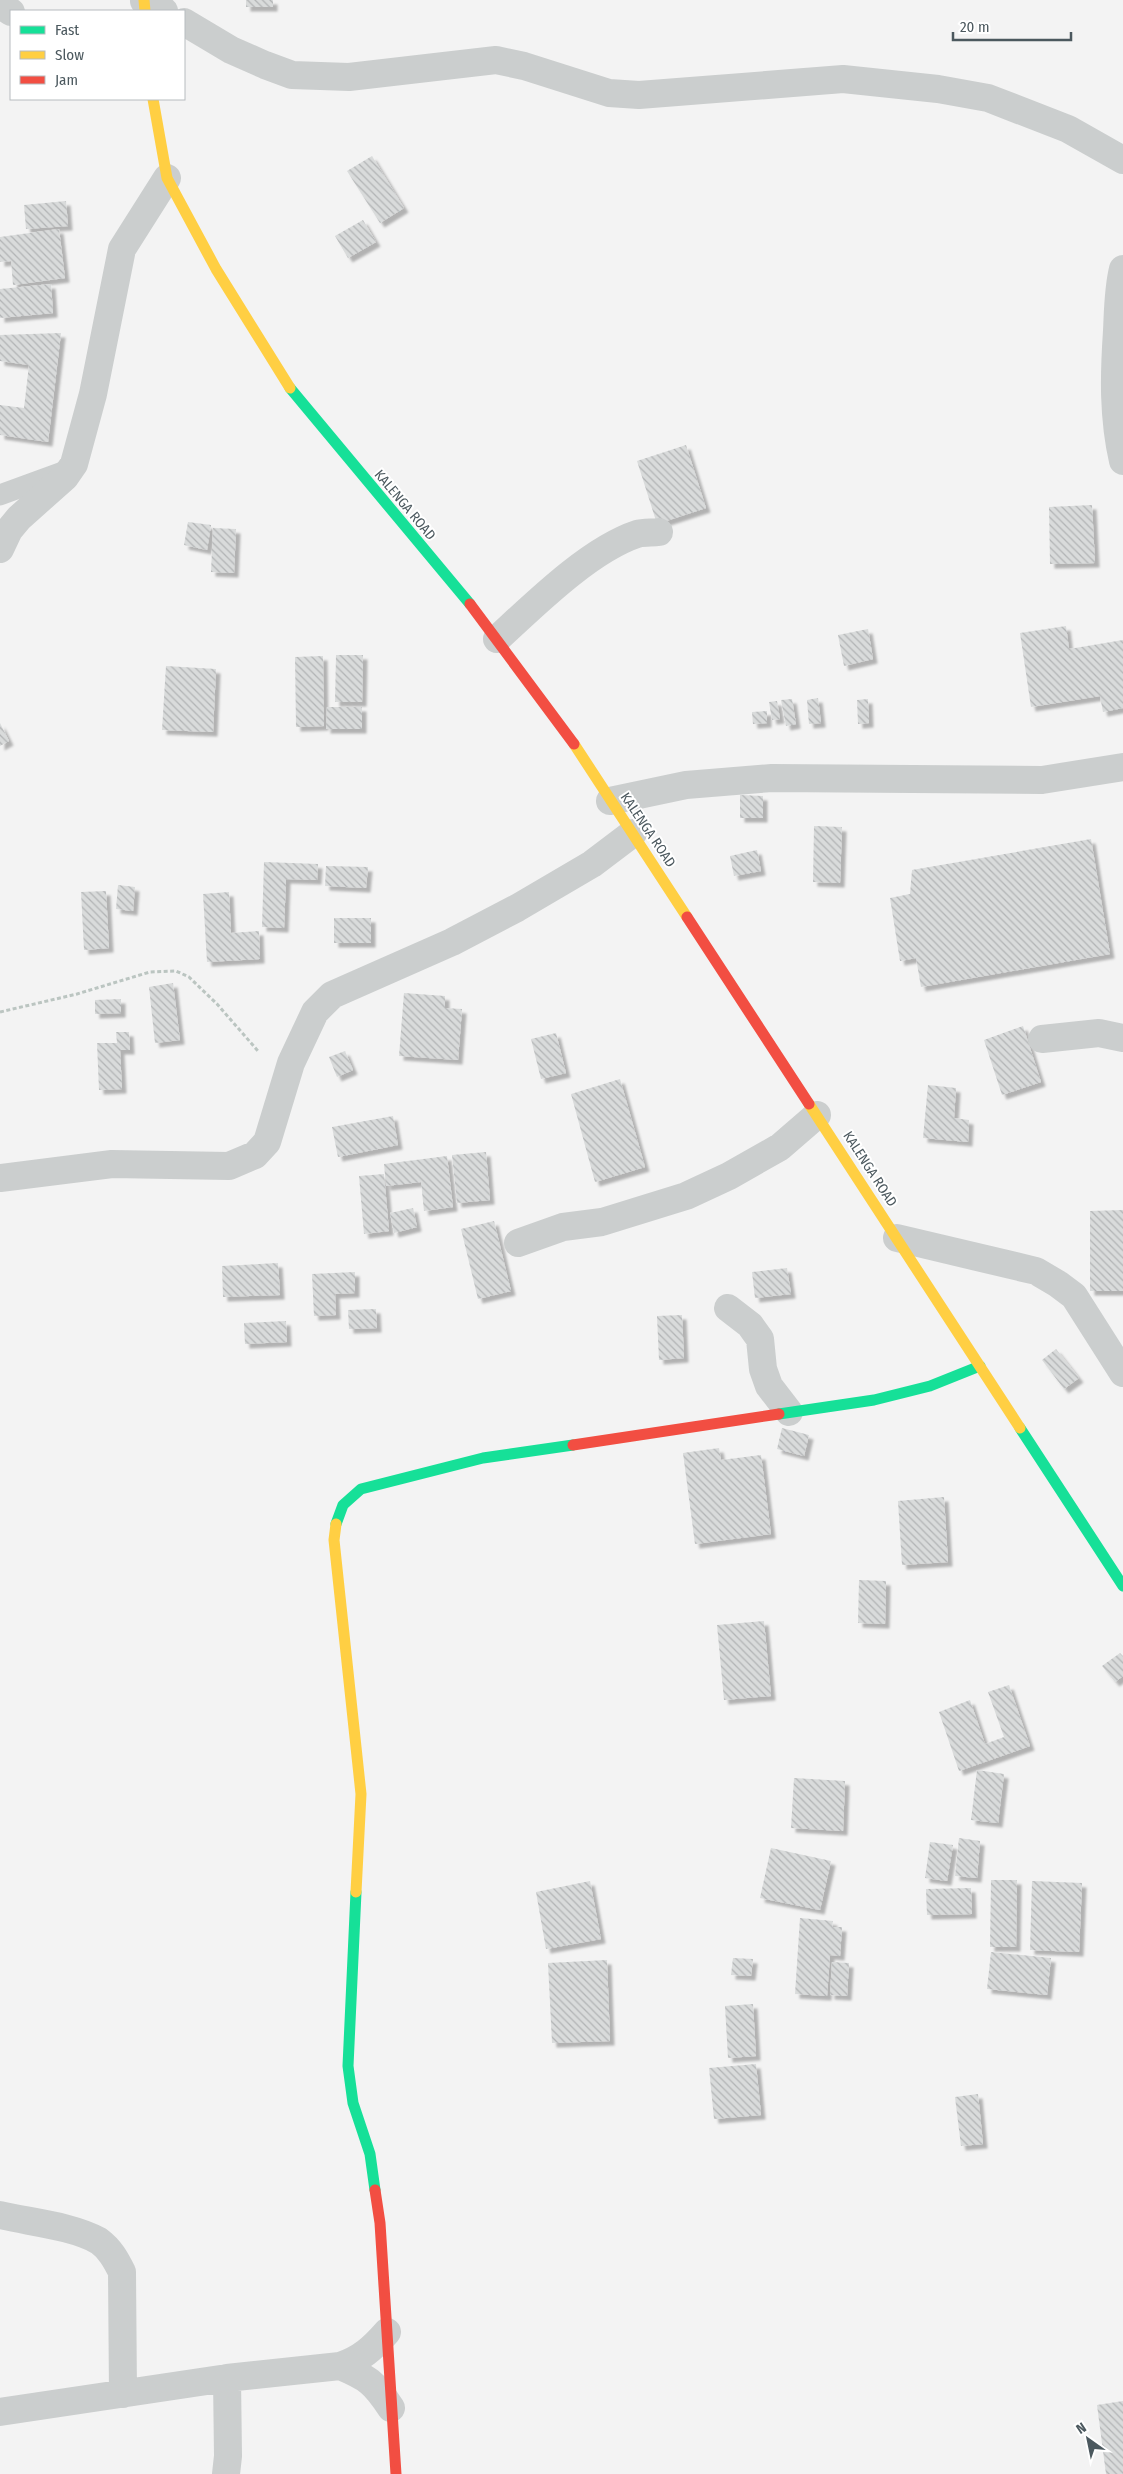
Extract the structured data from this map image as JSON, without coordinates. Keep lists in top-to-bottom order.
{
  "streets": {
    "main road": ["KALENGA ROAD"]
  },
  "legend": ["Fast", "Slow", "Jam"],
  "scale_bar": "20 m",
  "north": "top left"
}
